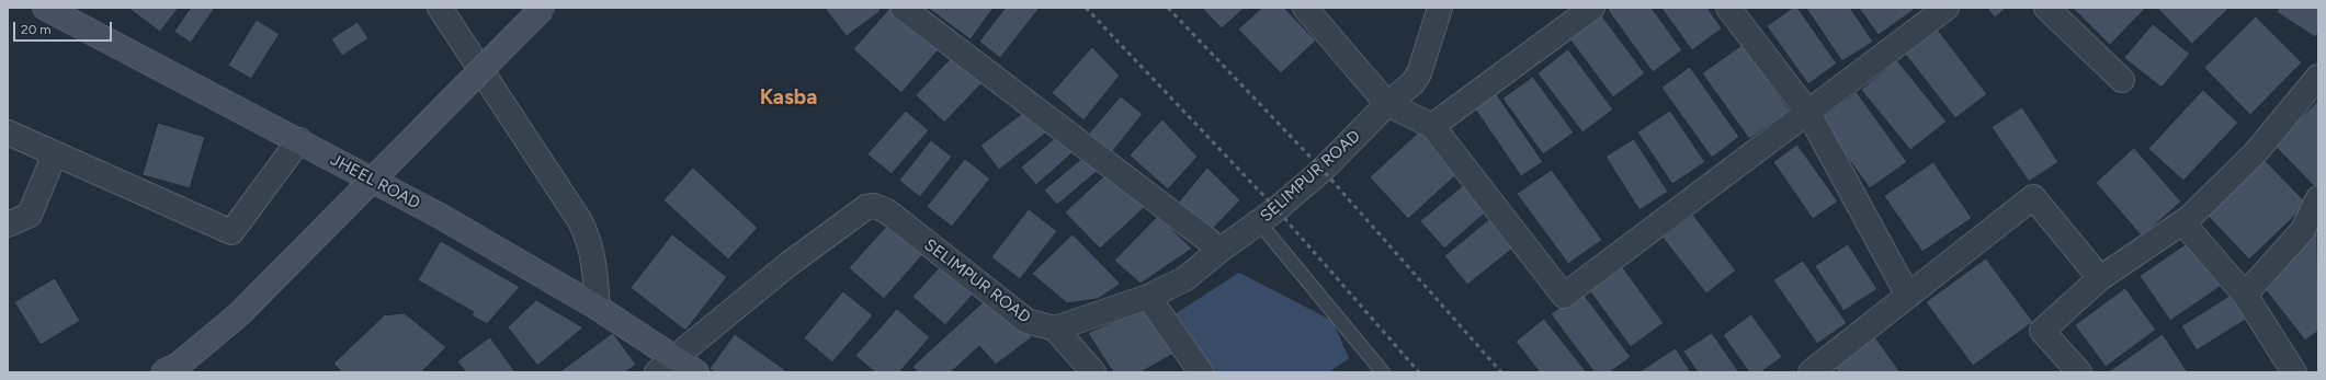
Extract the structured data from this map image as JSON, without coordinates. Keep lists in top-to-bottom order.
{
  "streets": {
    "street": ["SELIMPUR ROAD", "JHEEL ROAD"]
  },
  "crossings": [
    ["SELIMPUR ROAD", "JHEEL ROAD"]
  ],
  "districts": ["Kasba"],
  "scale_bar": "20 m"
}
